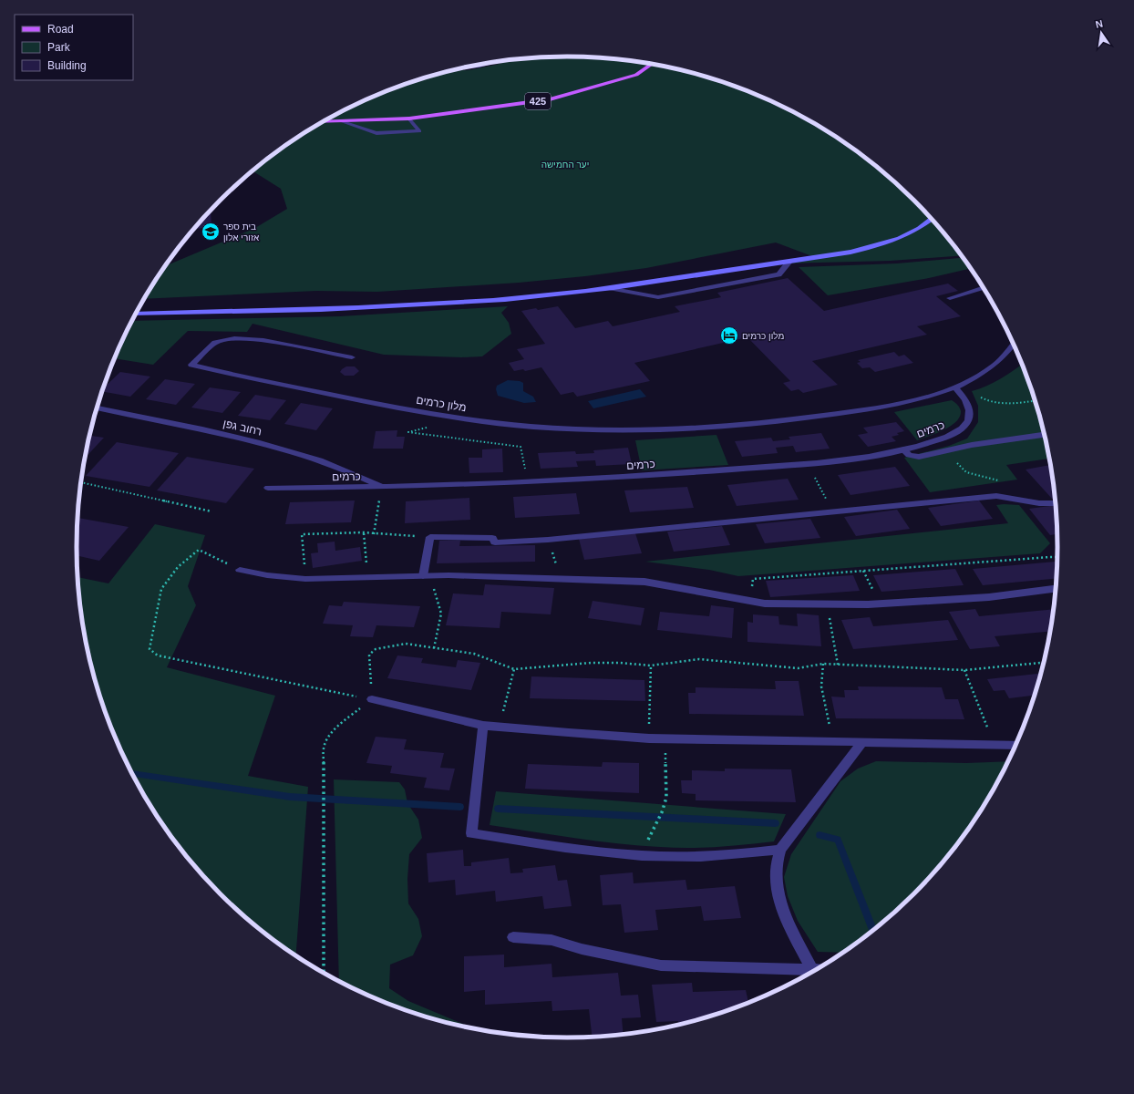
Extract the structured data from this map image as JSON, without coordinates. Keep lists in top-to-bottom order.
{
  "streets": {
    "main road": ["425"],
    "street": ["מלון כרמים", "רחוב גפן", "כרמים"]
  },
  "crossings": [
    ["מלון כרמים", "כרמים"],
    ["רחוב גפן", "כרמים"]
  ],
  "parks": ["יער החמישה"],
  "places": {
    "school or university": ["בית ספר אזורי אלון"],
    "hotel": ["מלון כרמים"]
  },
  "legend": ["Road", "Park", "Building"],
  "north": "top"
}
